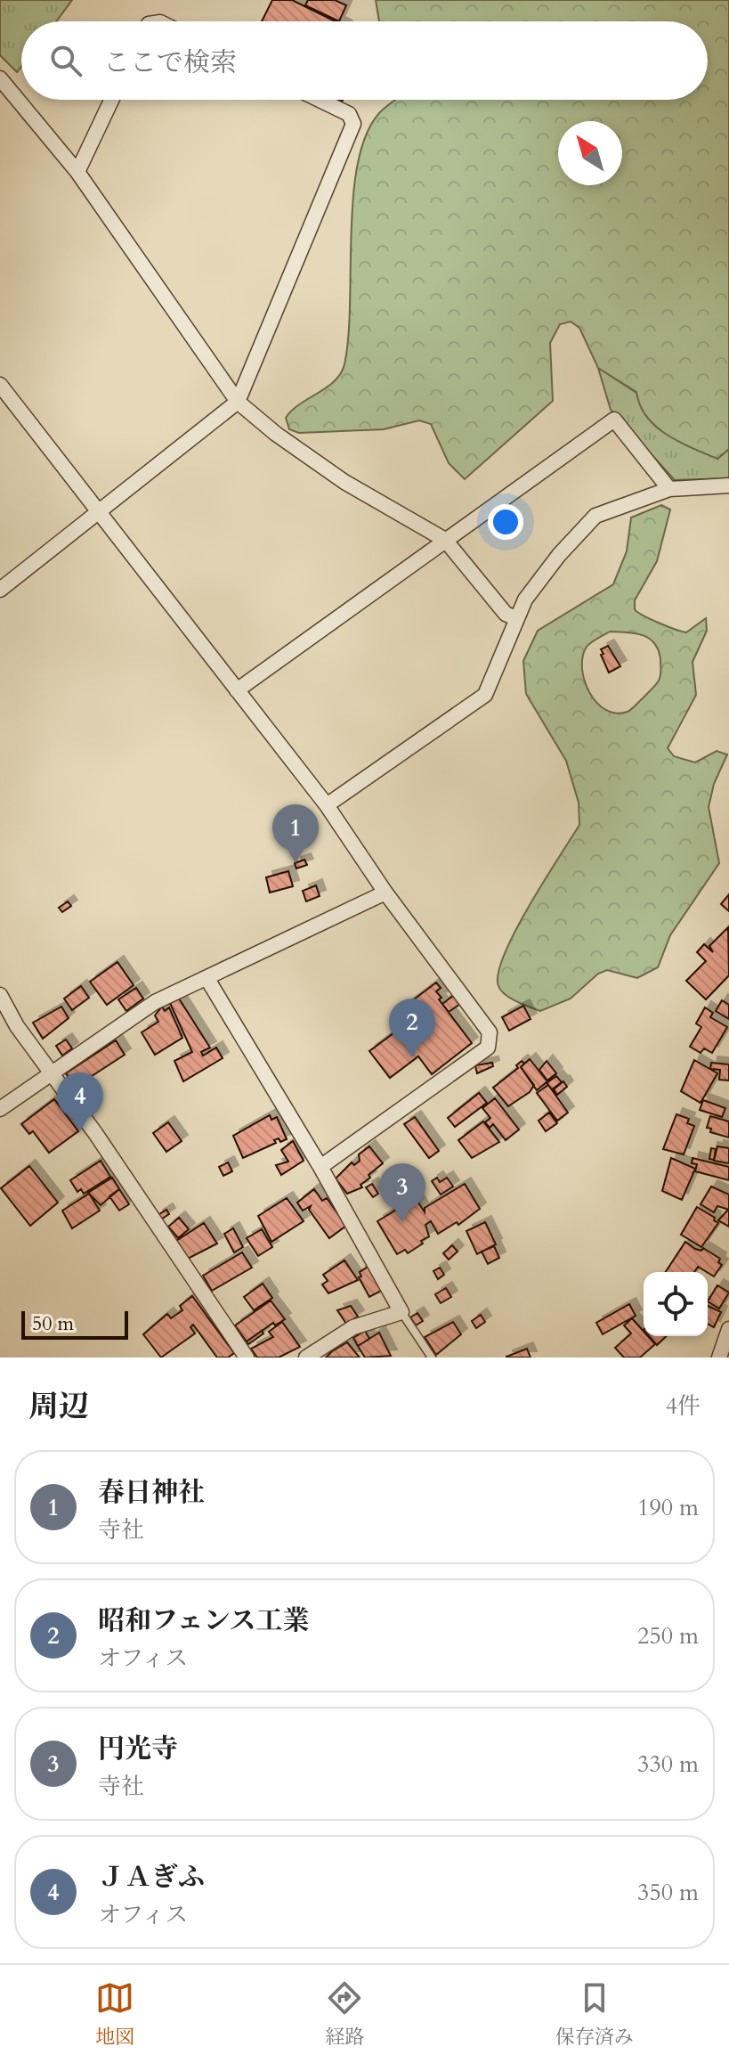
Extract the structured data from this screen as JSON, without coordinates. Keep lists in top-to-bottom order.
{
  "scale_bar": "50 m",
  "north": "top left",
  "page": {
    "search": "ここで検索",
    "pins": [
      "1",
      "2",
      "4",
      "3"
    ],
    "scale": "50 m",
    "heading": ["周辺", "4件"],
    "list": [
      {
        "mark": "1",
        "name": "春日神社",
        "note": "寺社",
        "value": "190 m"
      },
      {
        "mark": "2",
        "name": "昭和フェンス工業",
        "note": "オフィス",
        "value": "250 m"
      },
      {
        "mark": "3",
        "name": "円光寺",
        "note": "寺社",
        "value": "330 m"
      },
      {
        "mark": "4",
        "name": "ＪＡぎふ",
        "note": "オフィス",
        "value": "350 m"
      }
    ],
    "nav": ["地図", "経路", "保存済み"]
  }
}
